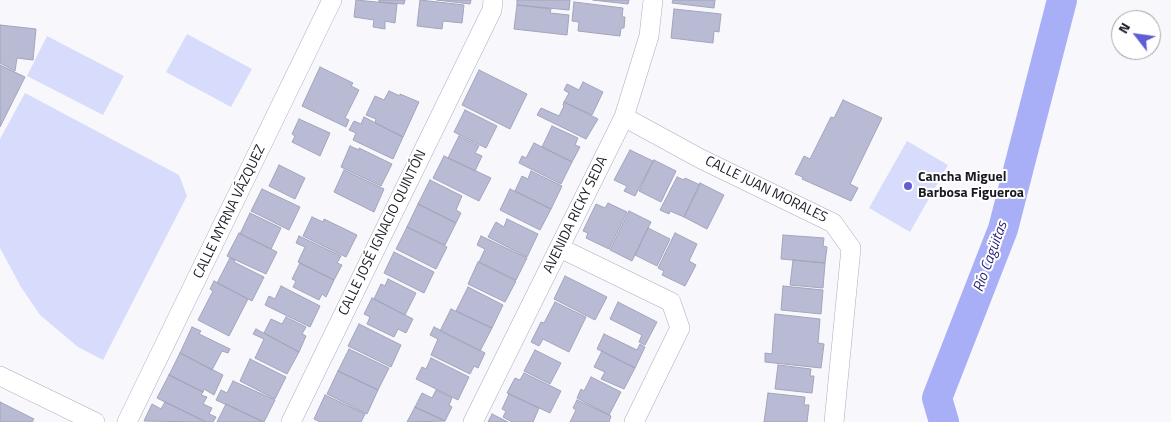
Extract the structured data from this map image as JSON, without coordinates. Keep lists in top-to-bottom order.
{
  "streets": {
    "street": [
      "CALLE JUAN MORALES",
      "CALLE MYRNA VÁZQUEZ",
      "AVENIDA RICKY SEDA",
      "CALLE JOSÉ IGNACIO QUINTÓN"
    ]
  },
  "crossings": [
    ["CALLE JUAN MORALES", "AVENIDA RICKY SEDA"]
  ],
  "water": ["Río Cagüitas"],
  "places": ["Cancha Miguel Barbosa Figueroa"],
  "north": "top left"
}
